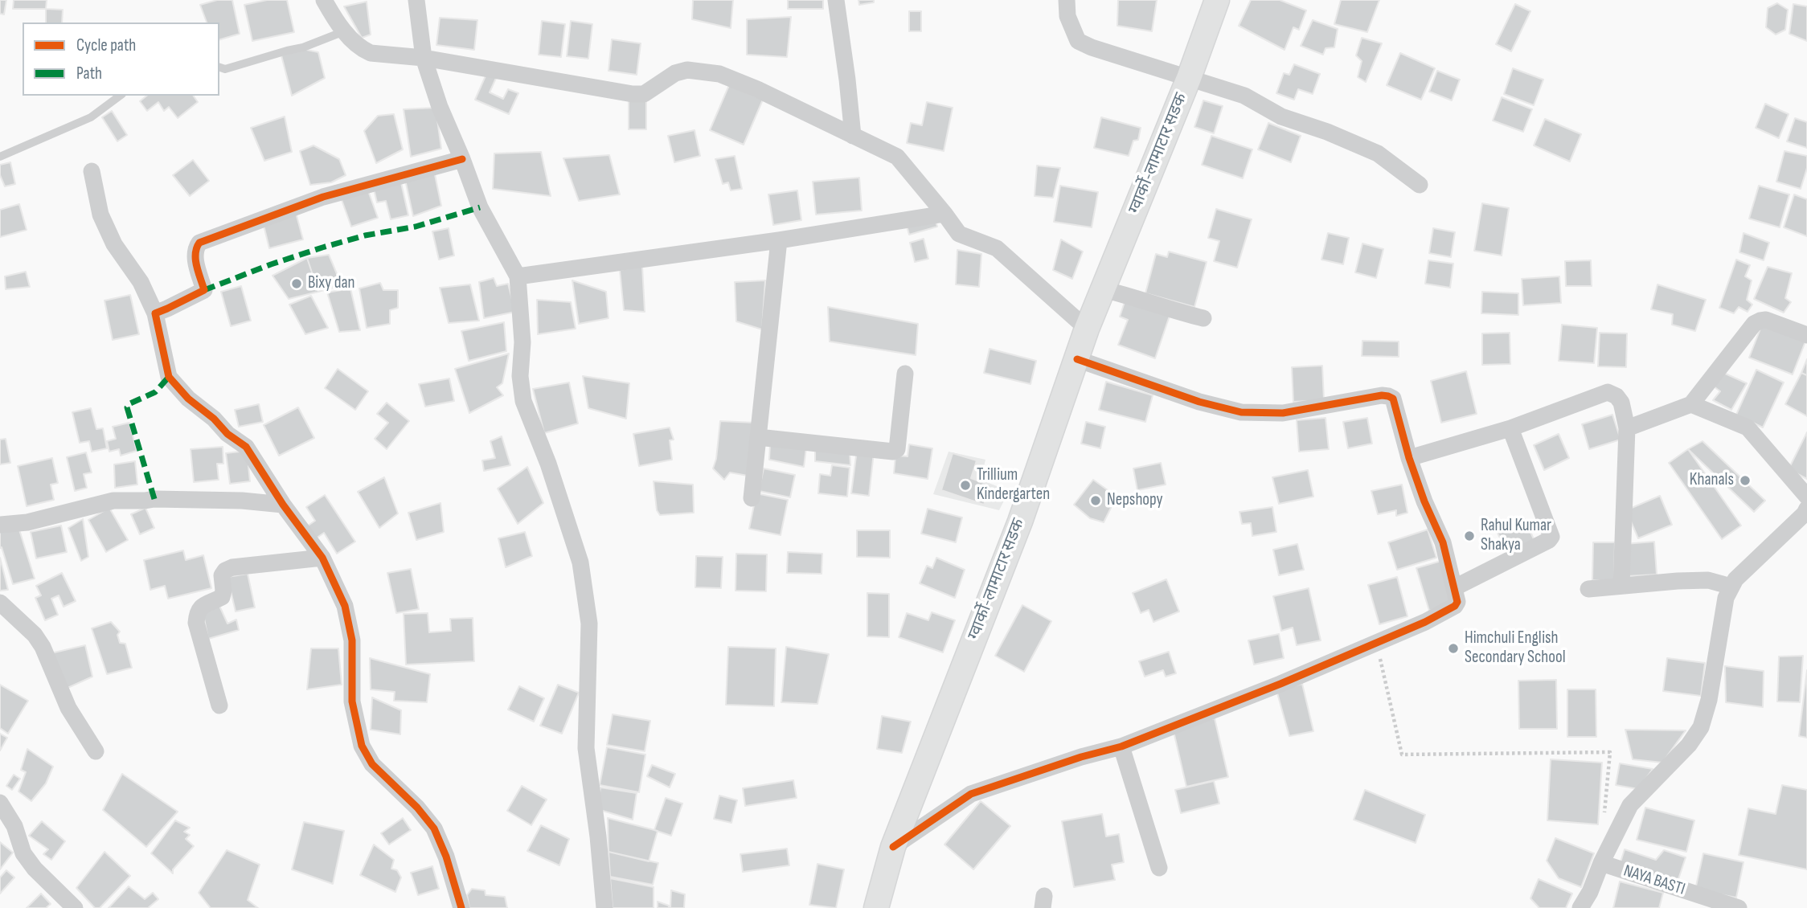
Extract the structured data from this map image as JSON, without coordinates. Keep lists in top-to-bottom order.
{
  "streets": {
    "main road": ["ग्वार्को-लामाटार सडक"],
    "street": ["NAYA BASTI"]
  },
  "places": [
    "Bixy dan",
    "Khanals",
    "Trillium Kindergarten",
    "Nepshopy",
    "Rahul Kumar Shakya",
    "Himchuli English Secondary School"
  ],
  "legend": ["Cycle path", "Path"]
}
